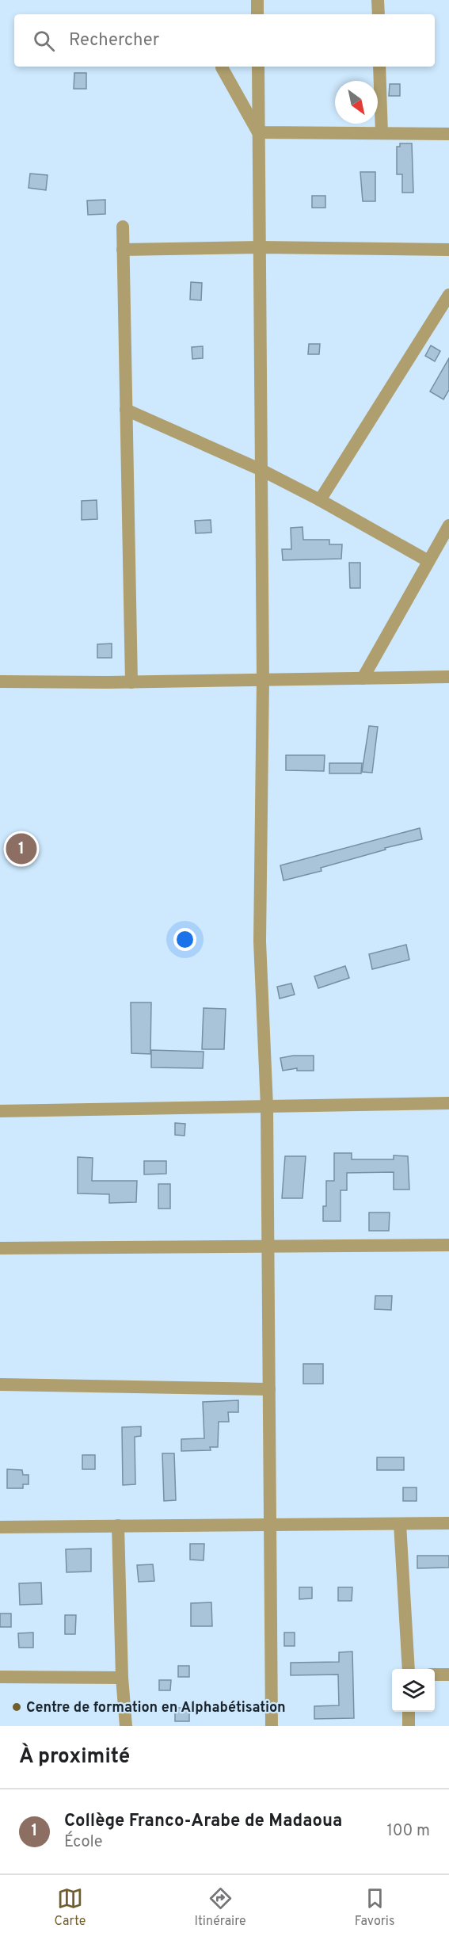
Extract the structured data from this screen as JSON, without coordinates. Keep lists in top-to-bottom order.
{
  "places": ["Centre de formation en Alphabétisation"],
  "north": "bottom right",
  "page": {
    "search": "Rechercher",
    "pins": "1",
    "heading": "À proximité",
    "list": [
      {
        "mark": "1",
        "name": "Collège Franco-Arabe de Madaoua",
        "note": "École",
        "value": "100 m"
      }
    ],
    "nav": ["Carte", "Itinéraire", "Favoris"]
  }
}
